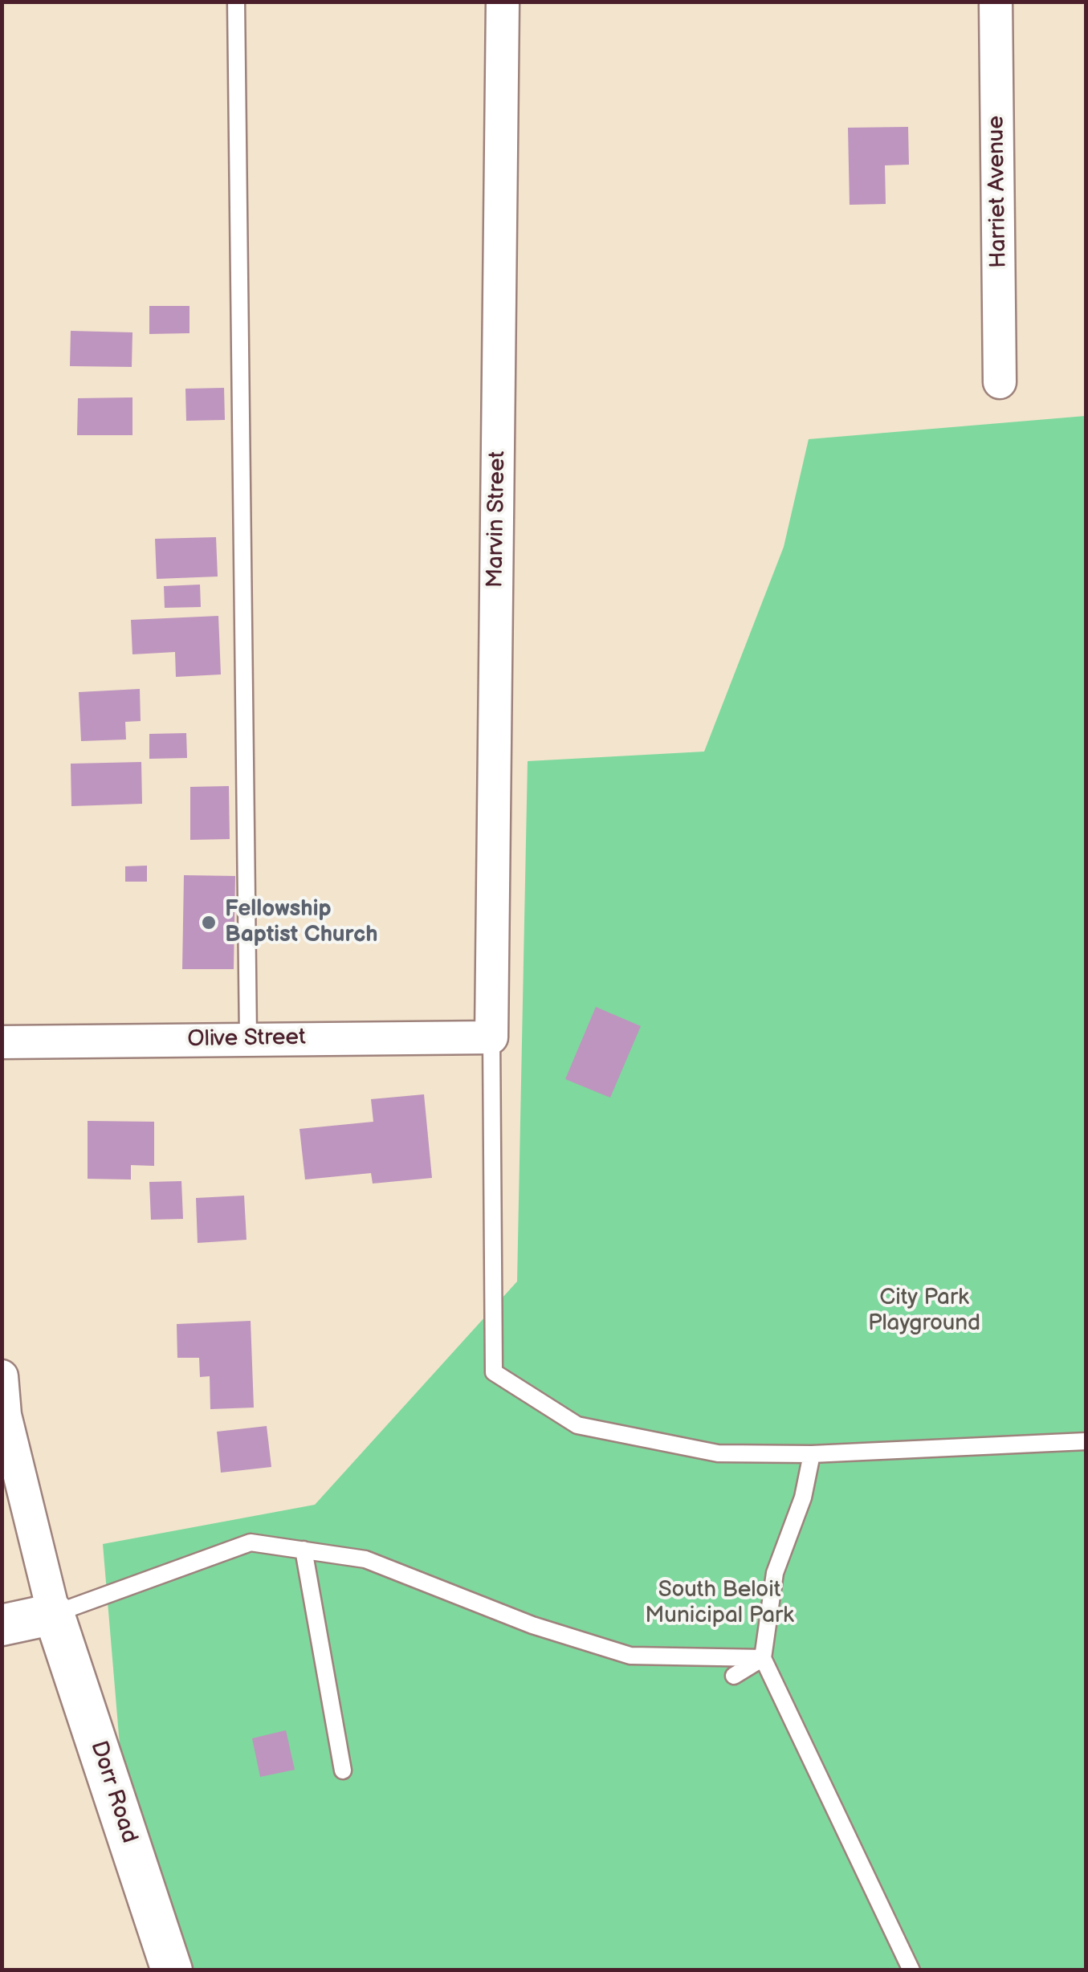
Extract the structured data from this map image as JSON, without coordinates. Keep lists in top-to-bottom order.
{
  "streets": {
    "street": [
      "Harriet Avenue",
      "Marvin Street",
      "Olive Street",
      "Dorr Road"
    ]
  },
  "crossings": [
    ["Marvin Street", "Olive Street"]
  ],
  "parks": ["City Park Playground", "South Beloit Municipal Park"],
  "places": ["Fellowship Baptist Church"]
}
